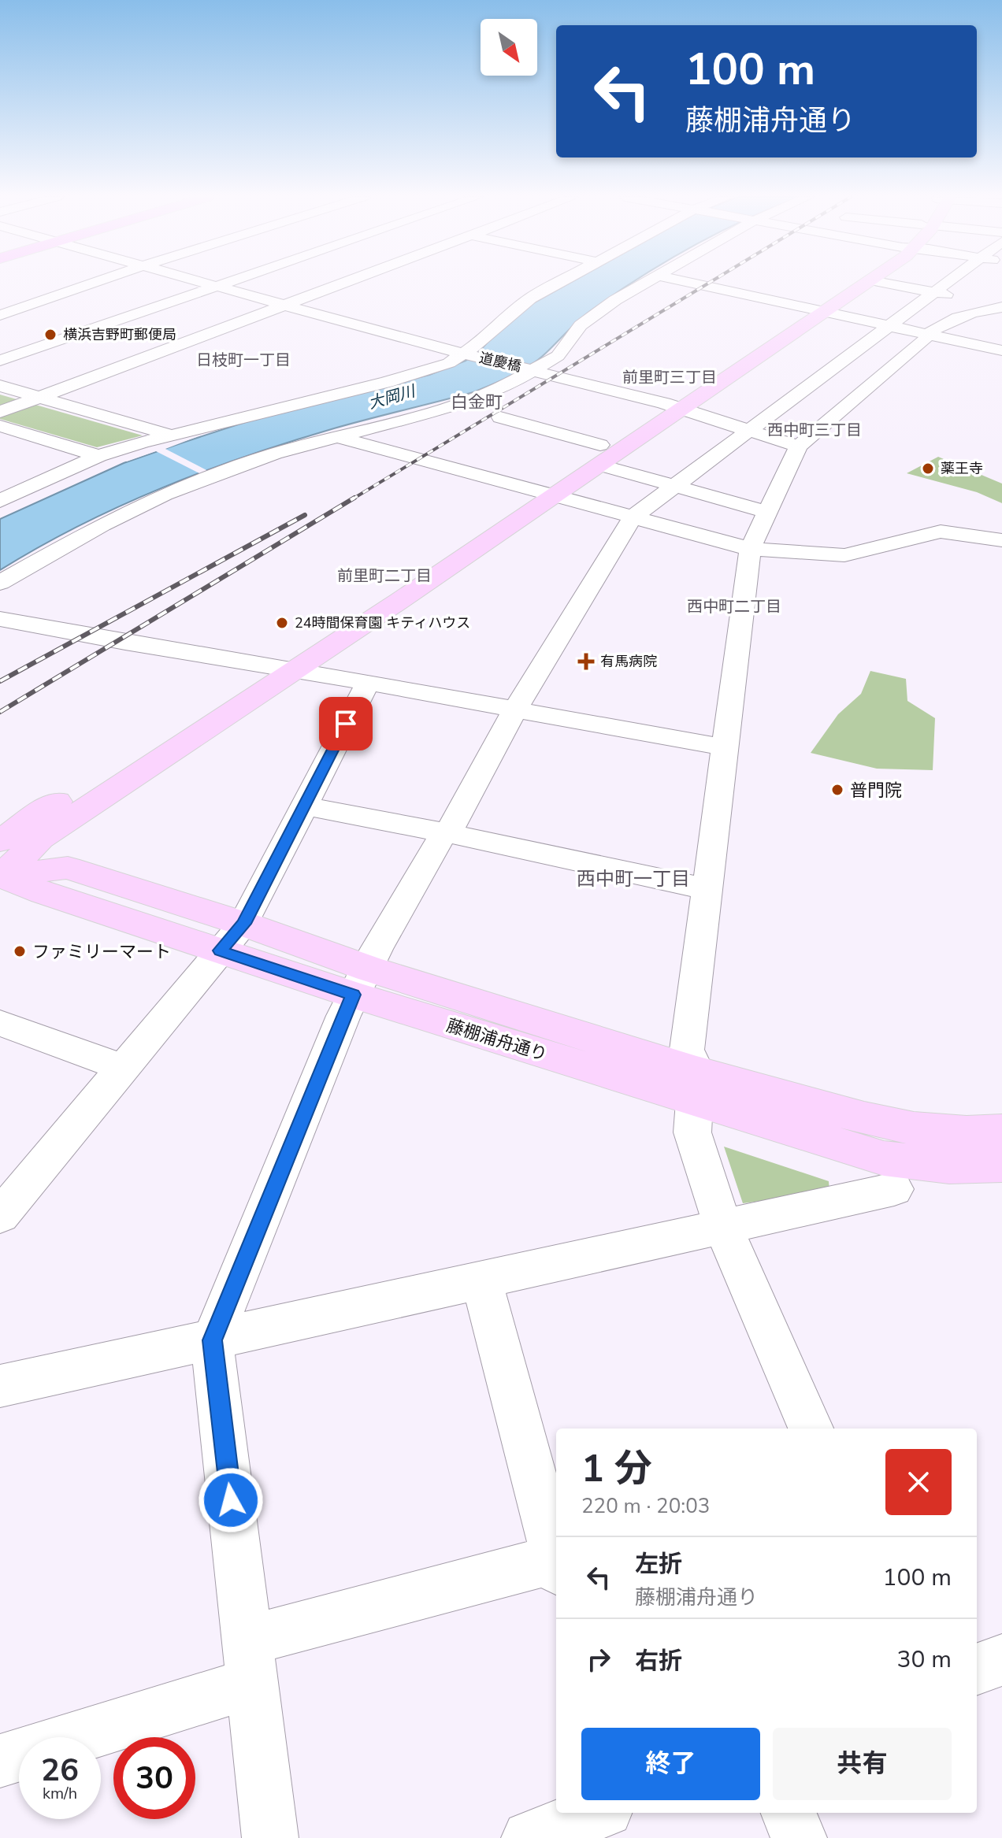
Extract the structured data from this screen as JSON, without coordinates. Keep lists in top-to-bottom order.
{
  "streets": {
    "main road": ["藤棚浦舟通り"],
    "street": ["道慶橋"]
  },
  "districts": [
    "日枝町一丁目",
    "前里町三丁目",
    "白金町",
    "西中町三丁目",
    "前里町二丁目",
    "西中町二丁目",
    "西中町一丁目"
  ],
  "water": ["大岡川"],
  "places": {
    "other": [
      "横浜吉野町郵便局",
      "薬王寺",
      "24時間保育園 キティハウス",
      "普門院",
      "ファミリーマート"
    ],
    "health": ["有馬病院"]
  },
  "north": "bottom right",
  "page": {
    "turn": ["100 m", "藤棚浦舟通り"],
    "heading": ["1 分", "220 m · 20:03"],
    "list": [
      {
        "name": "左折",
        "note": "藤棚浦舟通り",
        "value": "100 m"
      },
      {
        "name": "右折",
        "value": "30 m"
      }
    ],
    "buttons": ["終了", "共有"],
    "speed": "26 km/h",
    "limit": "30"
  }
}
